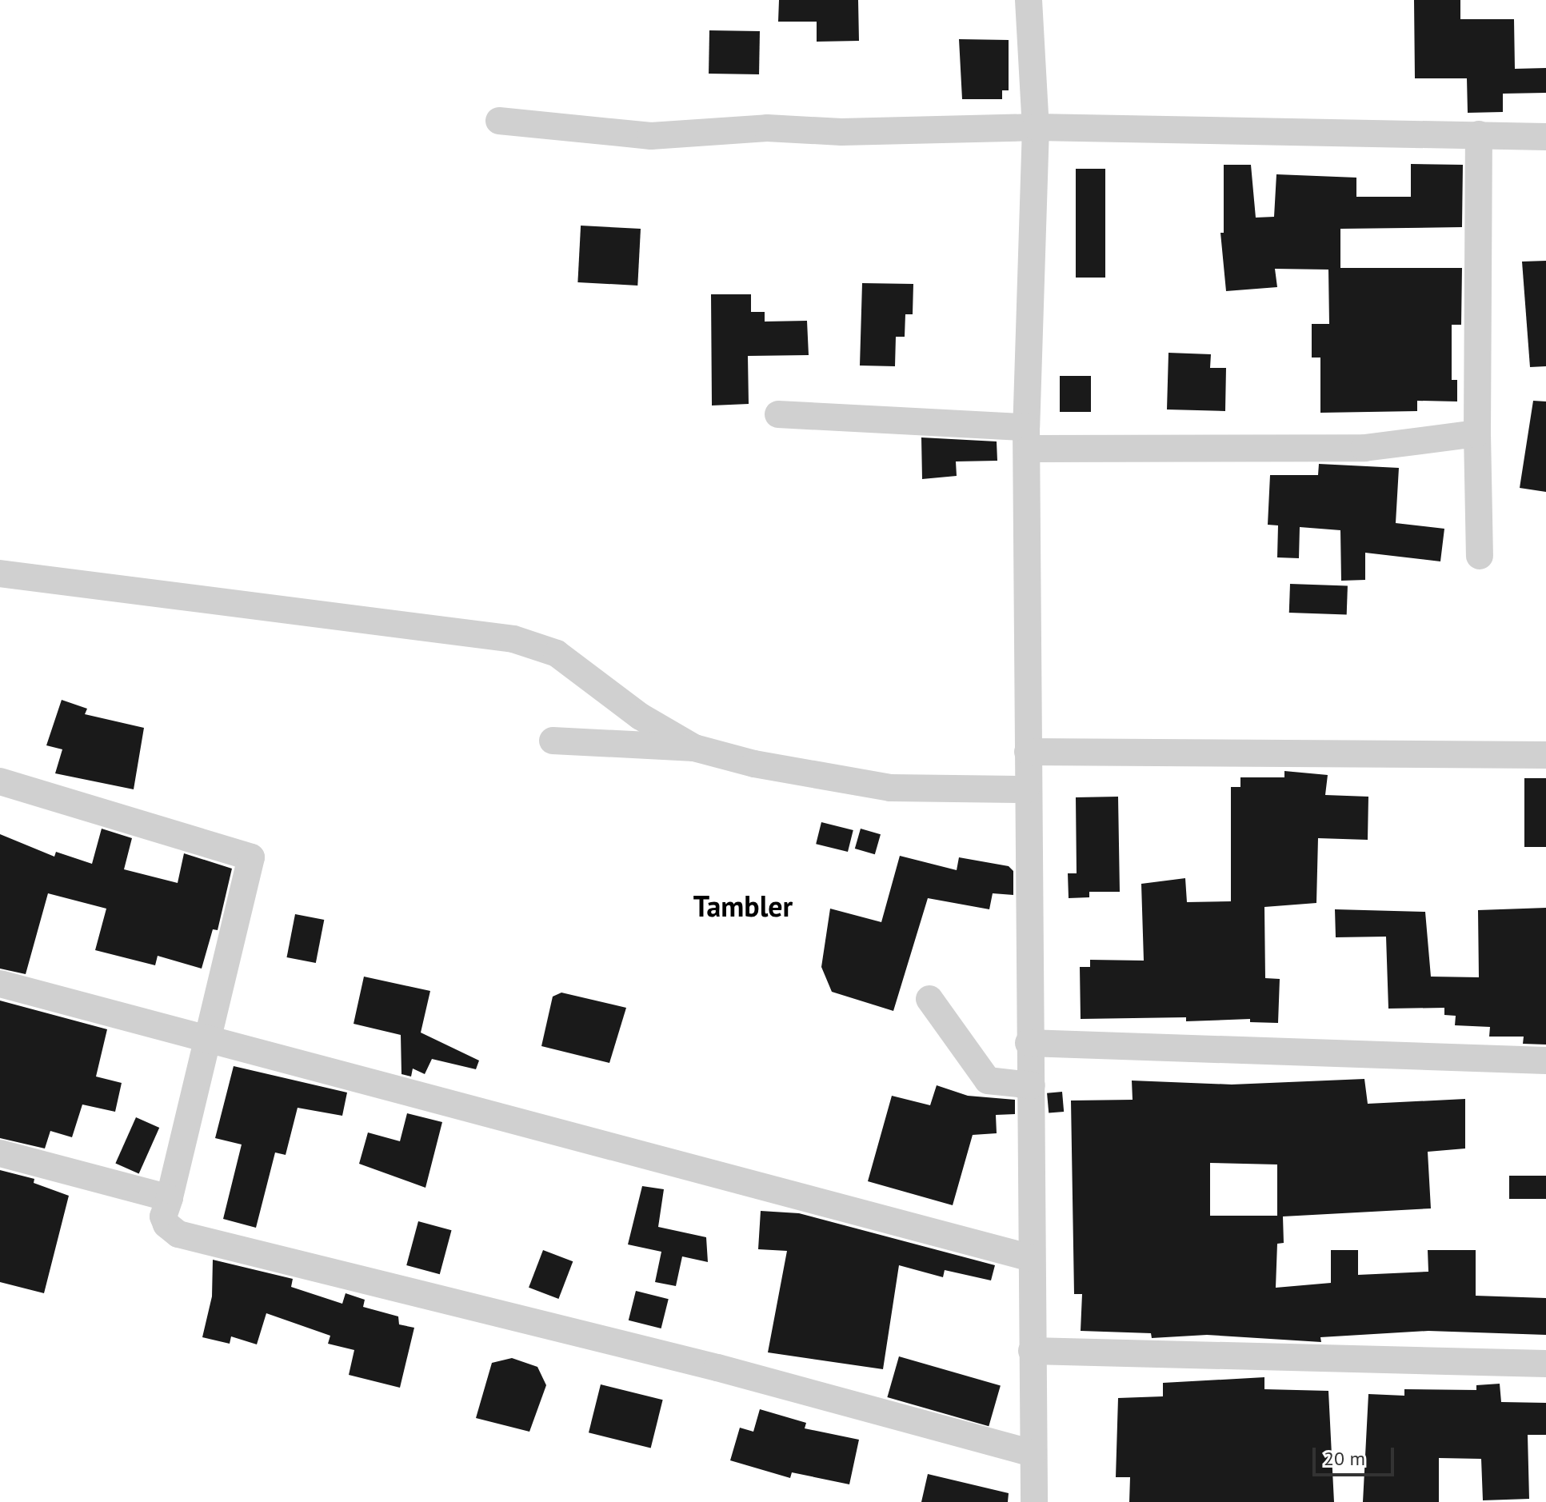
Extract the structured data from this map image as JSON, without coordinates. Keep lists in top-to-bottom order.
{
  "districts": ["Tambler"],
  "scale_bar": "20 m"
}
